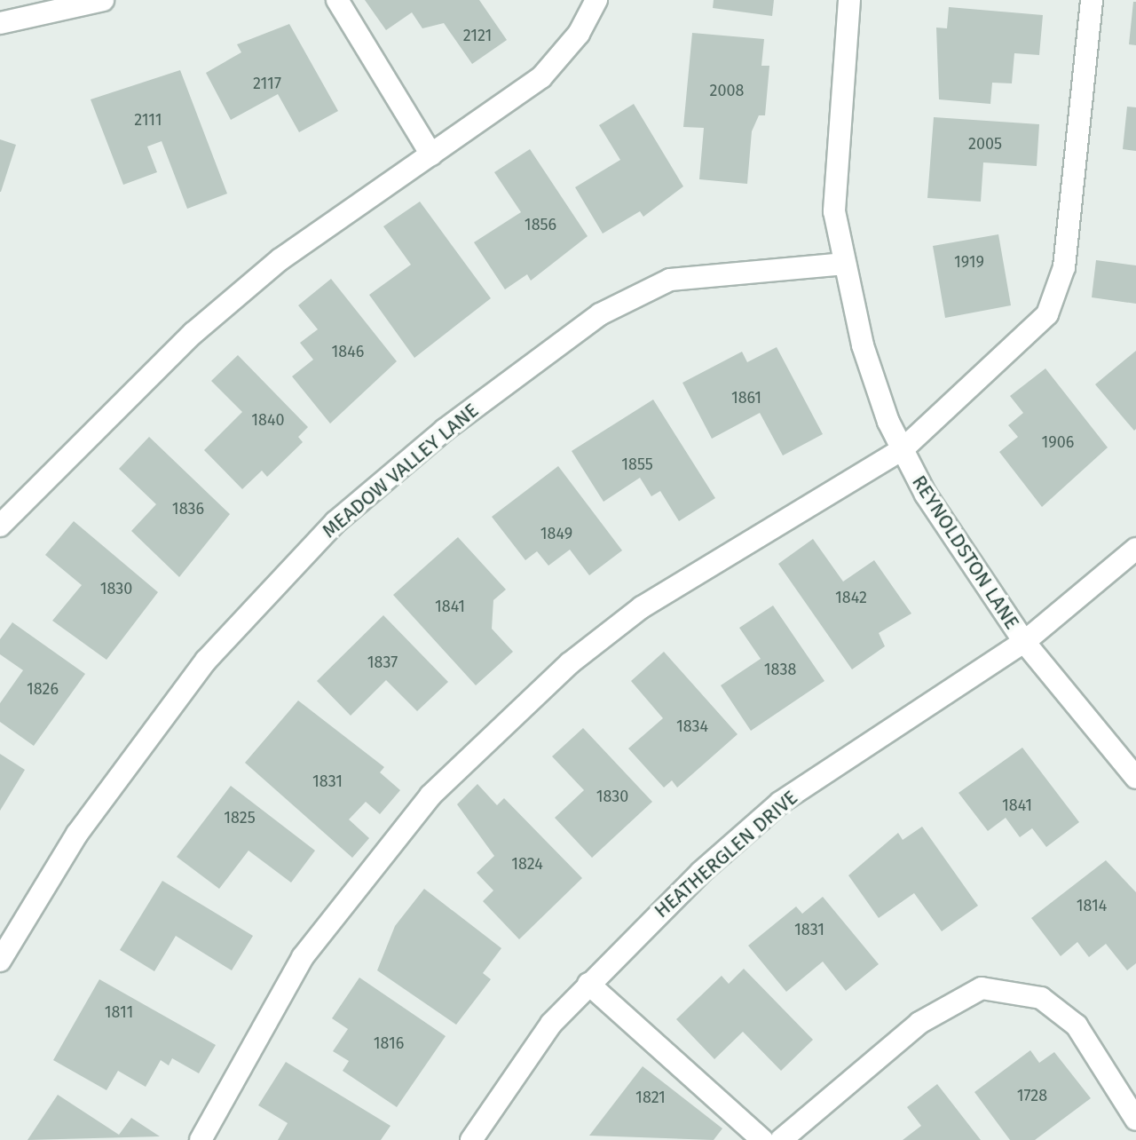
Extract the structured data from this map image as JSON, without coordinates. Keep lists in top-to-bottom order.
{
  "streets": {
    "street": ["MEADOW VALLEY LANE", "REYNOLDSTON LANE", "HEATHERGLEN DRIVE"]
  },
  "crossings": [
    ["MEADOW VALLEY LANE", "REYNOLDSTON LANE"],
    ["REYNOLDSTON LANE", "HEATHERGLEN DRIVE"]
  ],
  "house_numbers": [
    "2121",
    "2117",
    "2008",
    "2111",
    "2005",
    "1856",
    "1919",
    "1846",
    "1861",
    "1840",
    "1906",
    "1855",
    "1836",
    "1849",
    "1830",
    "1842",
    "1841",
    "1837",
    "1838",
    "1826",
    "1834",
    "1831",
    "1830",
    "1841",
    "1825",
    "1824",
    "1814",
    "1831",
    "1811",
    "1816",
    "1728",
    "1821"
  ]
}
